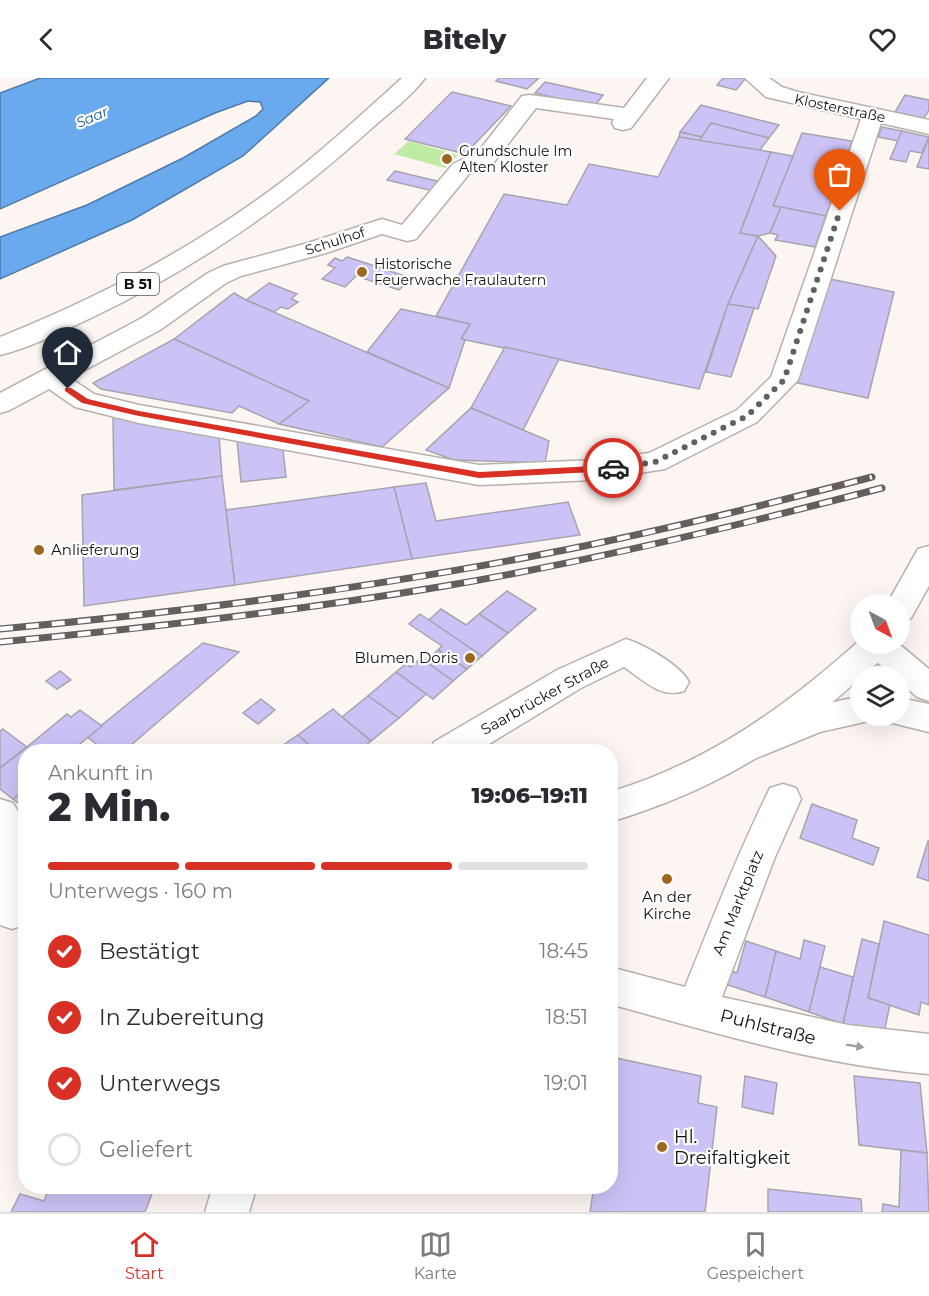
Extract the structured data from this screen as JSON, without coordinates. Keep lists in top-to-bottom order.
{
  "streets": {
    "street": [
      "Klosterstraße",
      "Schulhof",
      "B 51",
      "Saarbrücker Straße",
      "Am Marktplatz",
      "Puhlstraße"
    ]
  },
  "crossings": [
    ["Am Marktplatz", "Puhlstraße"]
  ],
  "one_way": ["Puhlstraße"],
  "water": ["Saar"],
  "places": [
    "Grundschule Im Alten Kloster",
    "Historische Feuerwache Fraulautern",
    "Anlieferung",
    "Blumen Doris",
    "An der Kirche",
    "Hl. Dreifaltigkeit"
  ],
  "north": "bottom right",
  "page": {
    "header": "Bitely",
    "heading": ["2 Min.", "Ankunft in", "19:06–19:11"],
    "bar": "Unterwegs · 160 m",
    "list": [
      ["Bestätigt", "18:45"],
      ["In Zubereitung", "18:51"],
      ["Unterwegs", "19:01"],
      "Geliefert"
    ],
    "tabs": ["Start", "Karte", "Gespeichert"]
  }
}
